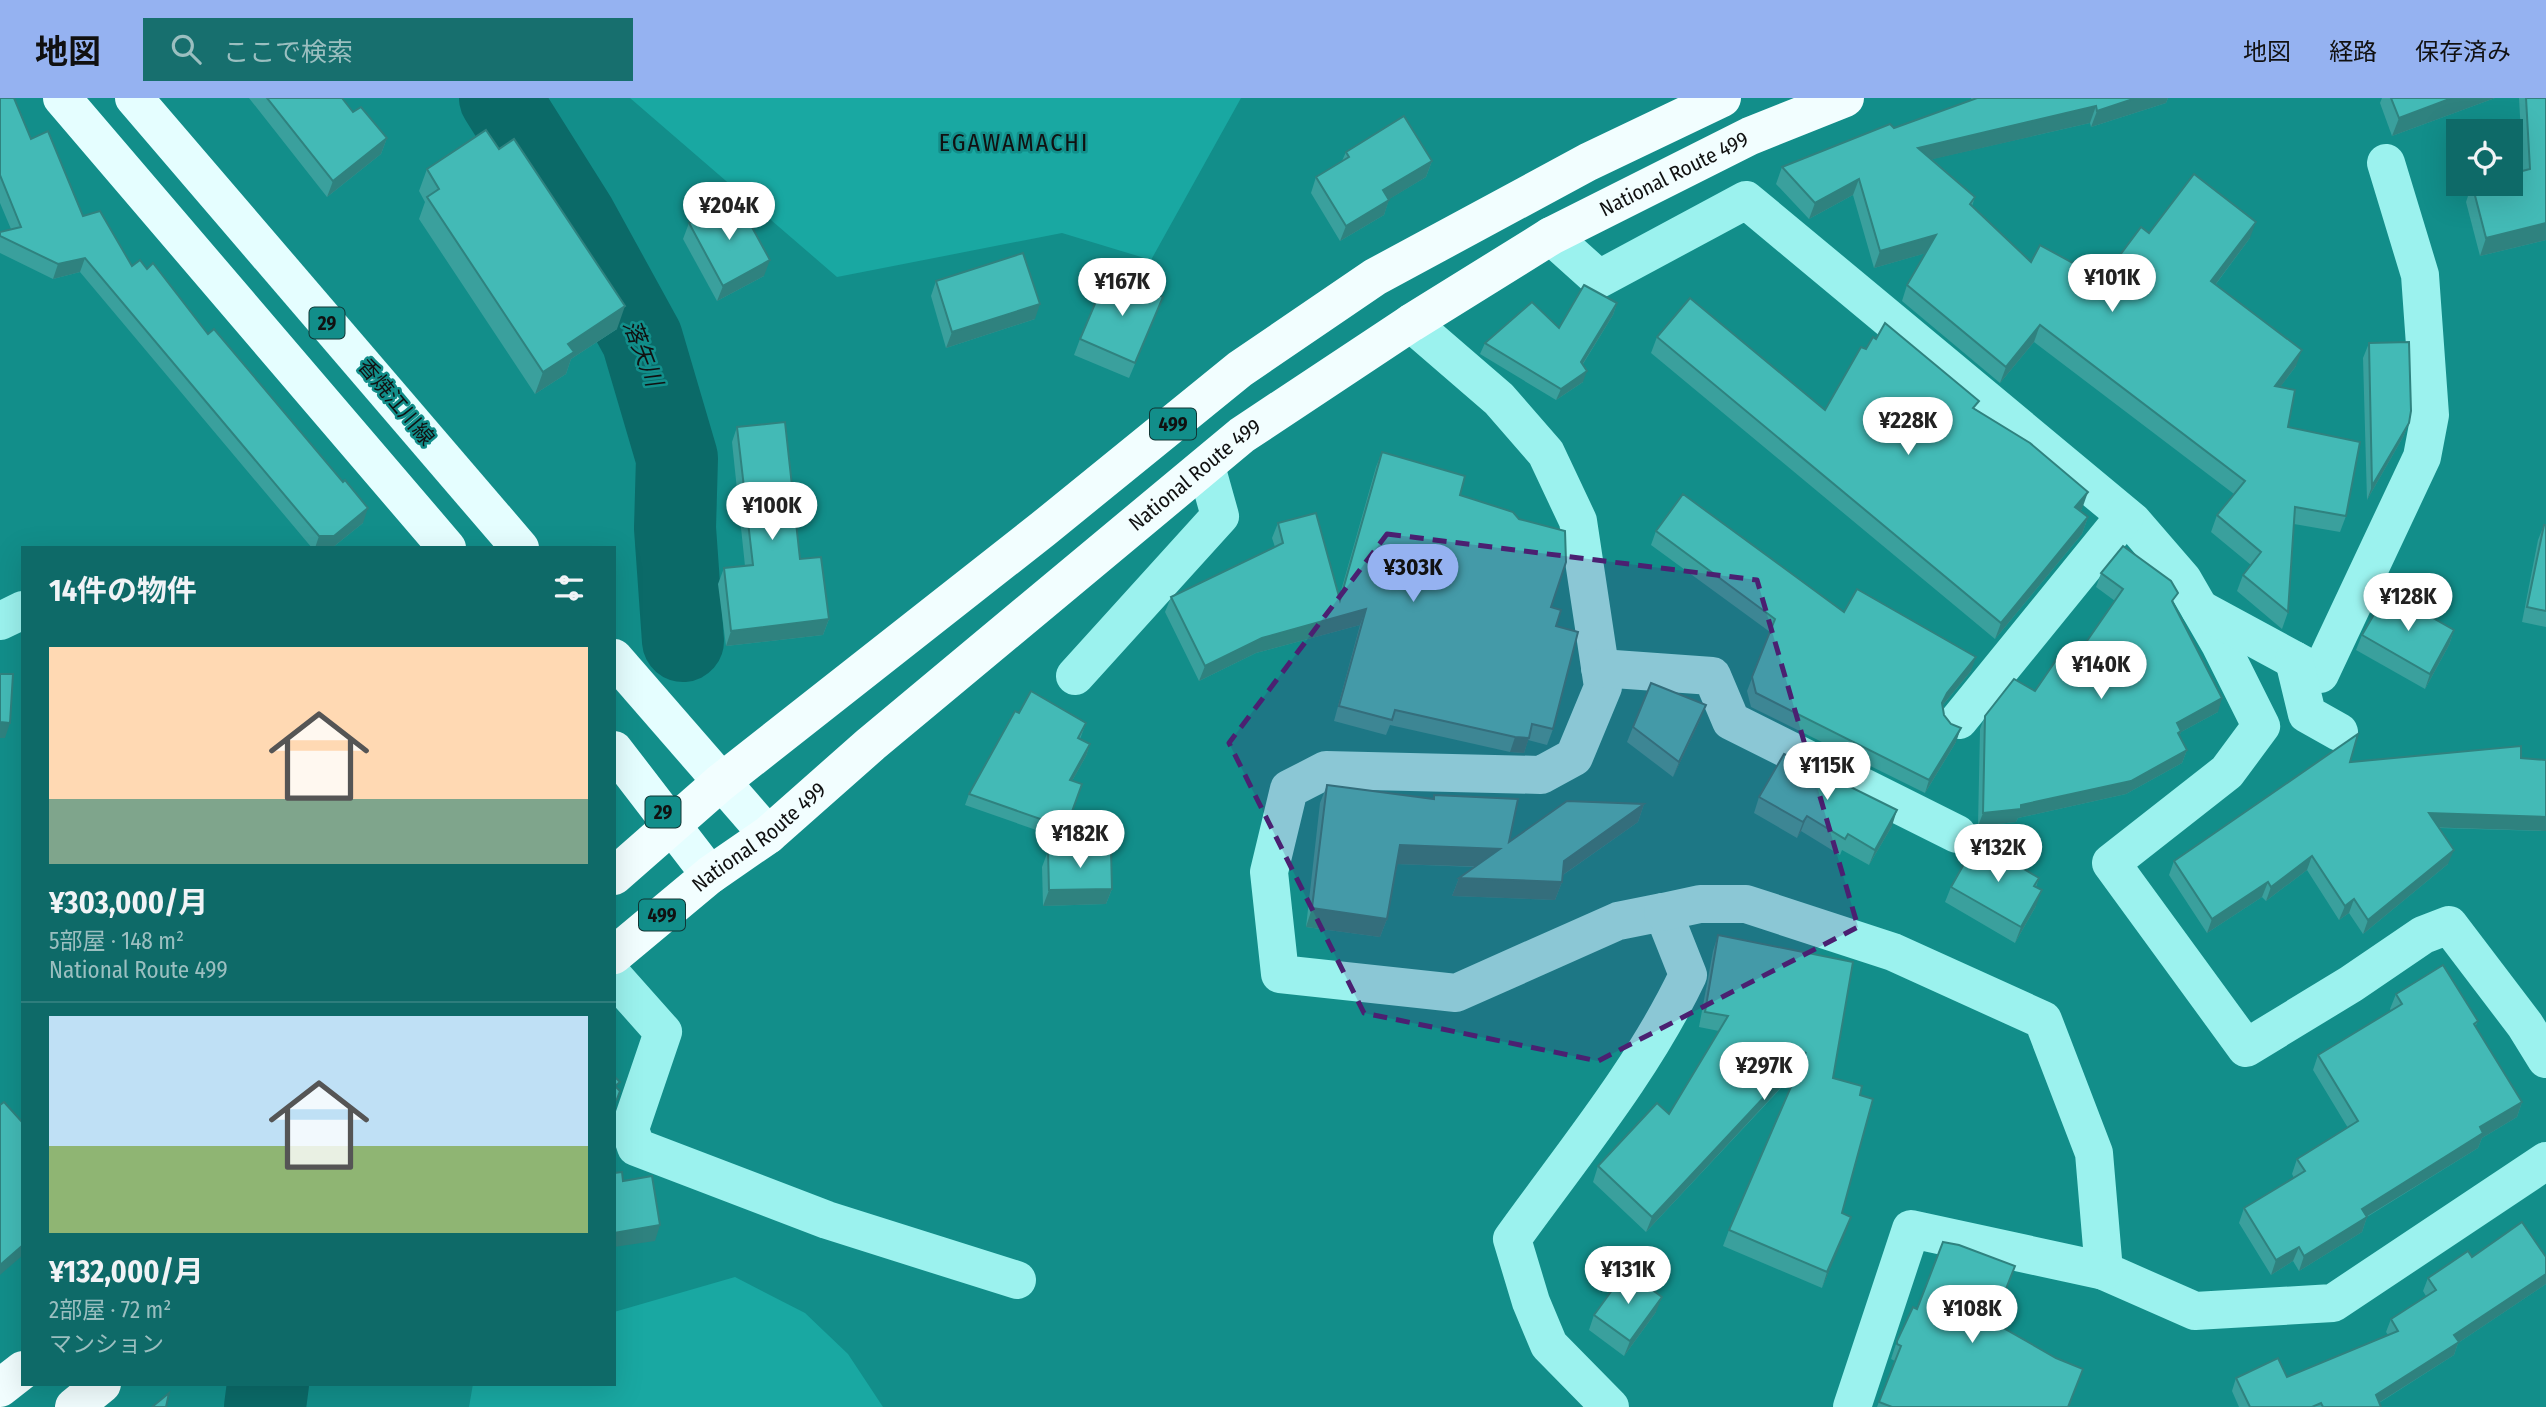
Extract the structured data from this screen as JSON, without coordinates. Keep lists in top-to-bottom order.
{
  "streets": {
    "highway": ["National Route 499", "499"],
    "main road": ["29", "香焼江川線"]
  },
  "crossings": [
    ["National Route 499", "29"],
    ["29", "499"]
  ],
  "districts": ["EGAWAMACHI"],
  "water": ["落矢川"],
  "page": {
    "header": "地図",
    "search": "ここで検索",
    "nav": ["地図", "経路", "保存済み"],
    "price": [
      "¥204K",
      "¥101K",
      "¥167K",
      "¥228K",
      "¥100K",
      "¥303K",
      "¥128K",
      "¥140K",
      "¥115K",
      "¥182K",
      "¥132K",
      "¥297K",
      "¥131K",
      "¥108K"
    ],
    "heading": "14件の物件",
    "list": [
      {
        "name": "¥303,000/月",
        "note": "5部屋 · 148 m² · National Route 499"
      },
      {
        "name": "¥132,000/月",
        "note": "2部屋 · 72 m² · マンション"
      }
    ]
  }
}
